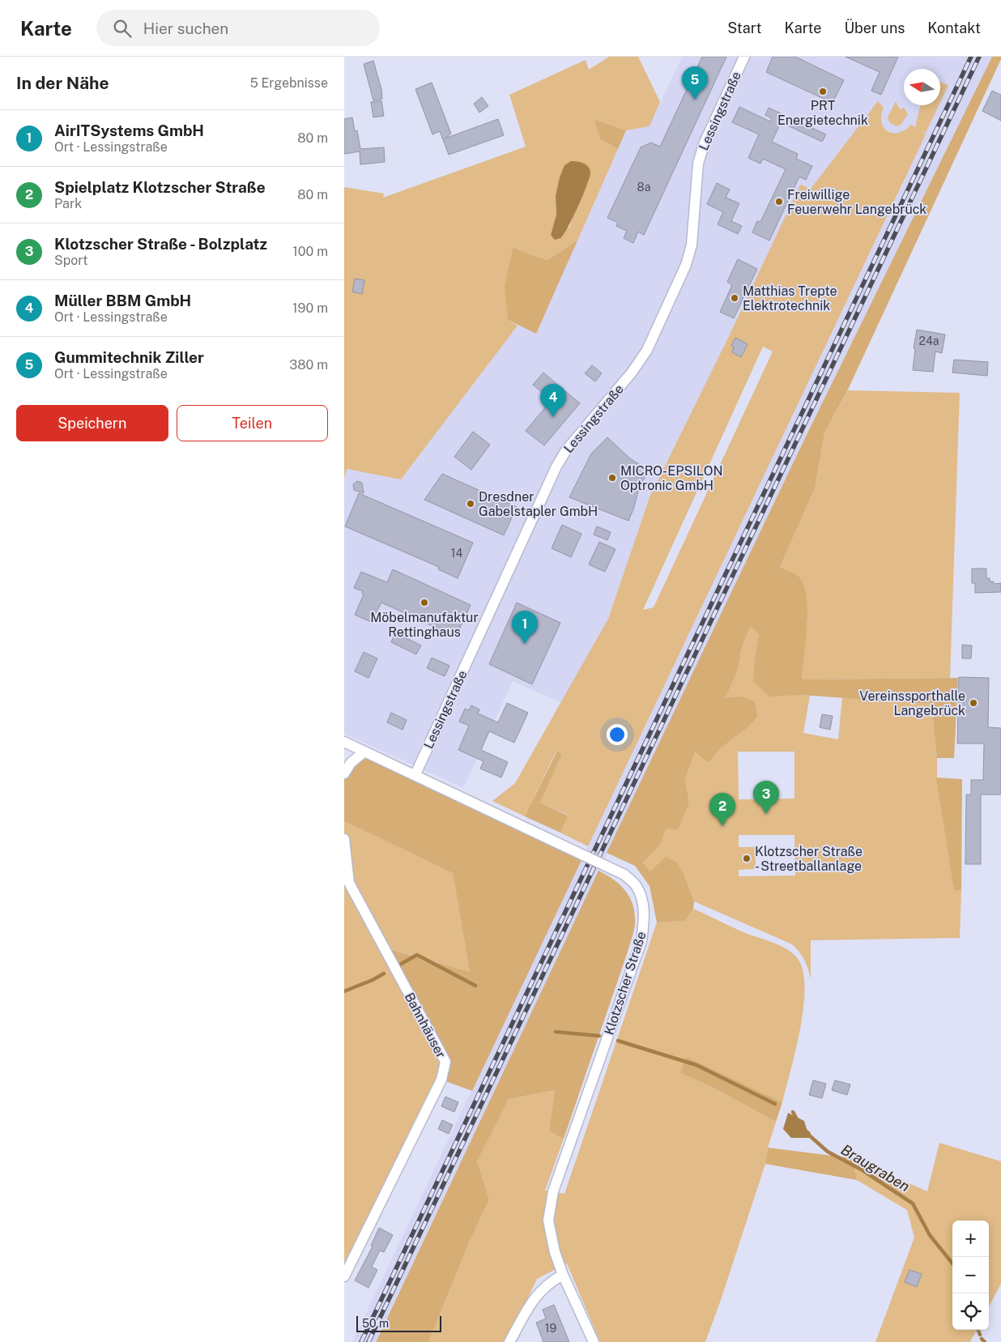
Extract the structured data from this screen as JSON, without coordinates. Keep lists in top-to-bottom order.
{
  "streets": {
    "street": ["Lessingstraße", "Klotzscher Straße", "Bahnhäuser"]
  },
  "crossings": [
    ["Lessingstraße", "Klotzscher Straße"]
  ],
  "water": ["Braugraben"],
  "places": [
    "PRT Energietechnik",
    "Freiwillige Feuerwehr Langebrück",
    "Matthias Trepte Elektrotechnik",
    "MICRO-EPSILON Optronic GmbH",
    "Dresdner Gabelstapler GmbH",
    "Möbelmanufaktur Rettinghaus",
    "Vereinssporthalle Langebrück",
    "Klotzscher Straße - Streetballanlage"
  ],
  "house_numbers": [
    "8a",
    "24a",
    "14",
    "19"
  ],
  "scale_bar": "50 m",
  "north": "left",
  "page": {
    "header": "Karte",
    "search": "Hier suchen",
    "nav": [
      "Start",
      "Karte",
      "Über uns",
      "Kontakt"
    ],
    "heading": ["In der Nähe", "5 Ergebnisse"],
    "pins": [
      "5",
      "4",
      "1",
      "3",
      "2"
    ],
    "list": [
      {
        "mark": "1",
        "name": "AirITSystems GmbH",
        "note": "Ort · Lessingstraße",
        "value": "80 m"
      },
      {
        "mark": "2",
        "name": "Spielplatz Klotzscher Straße",
        "note": "Park",
        "value": "80 m"
      },
      {
        "mark": "3",
        "name": "Klotzscher Straße - Bolzplatz",
        "note": "Sport",
        "value": "100 m"
      },
      {
        "mark": "4",
        "name": "Müller BBM GmbH",
        "note": "Ort · Lessingstraße",
        "value": "190 m"
      },
      {
        "mark": "5",
        "name": "Gummitechnik Ziller",
        "note": "Ort · Lessingstraße",
        "value": "380 m"
      }
    ],
    "buttons": ["Speichern", "Teilen"],
    "map_buttons": ["+", "−"],
    "scale": "50 m"
  }
}
